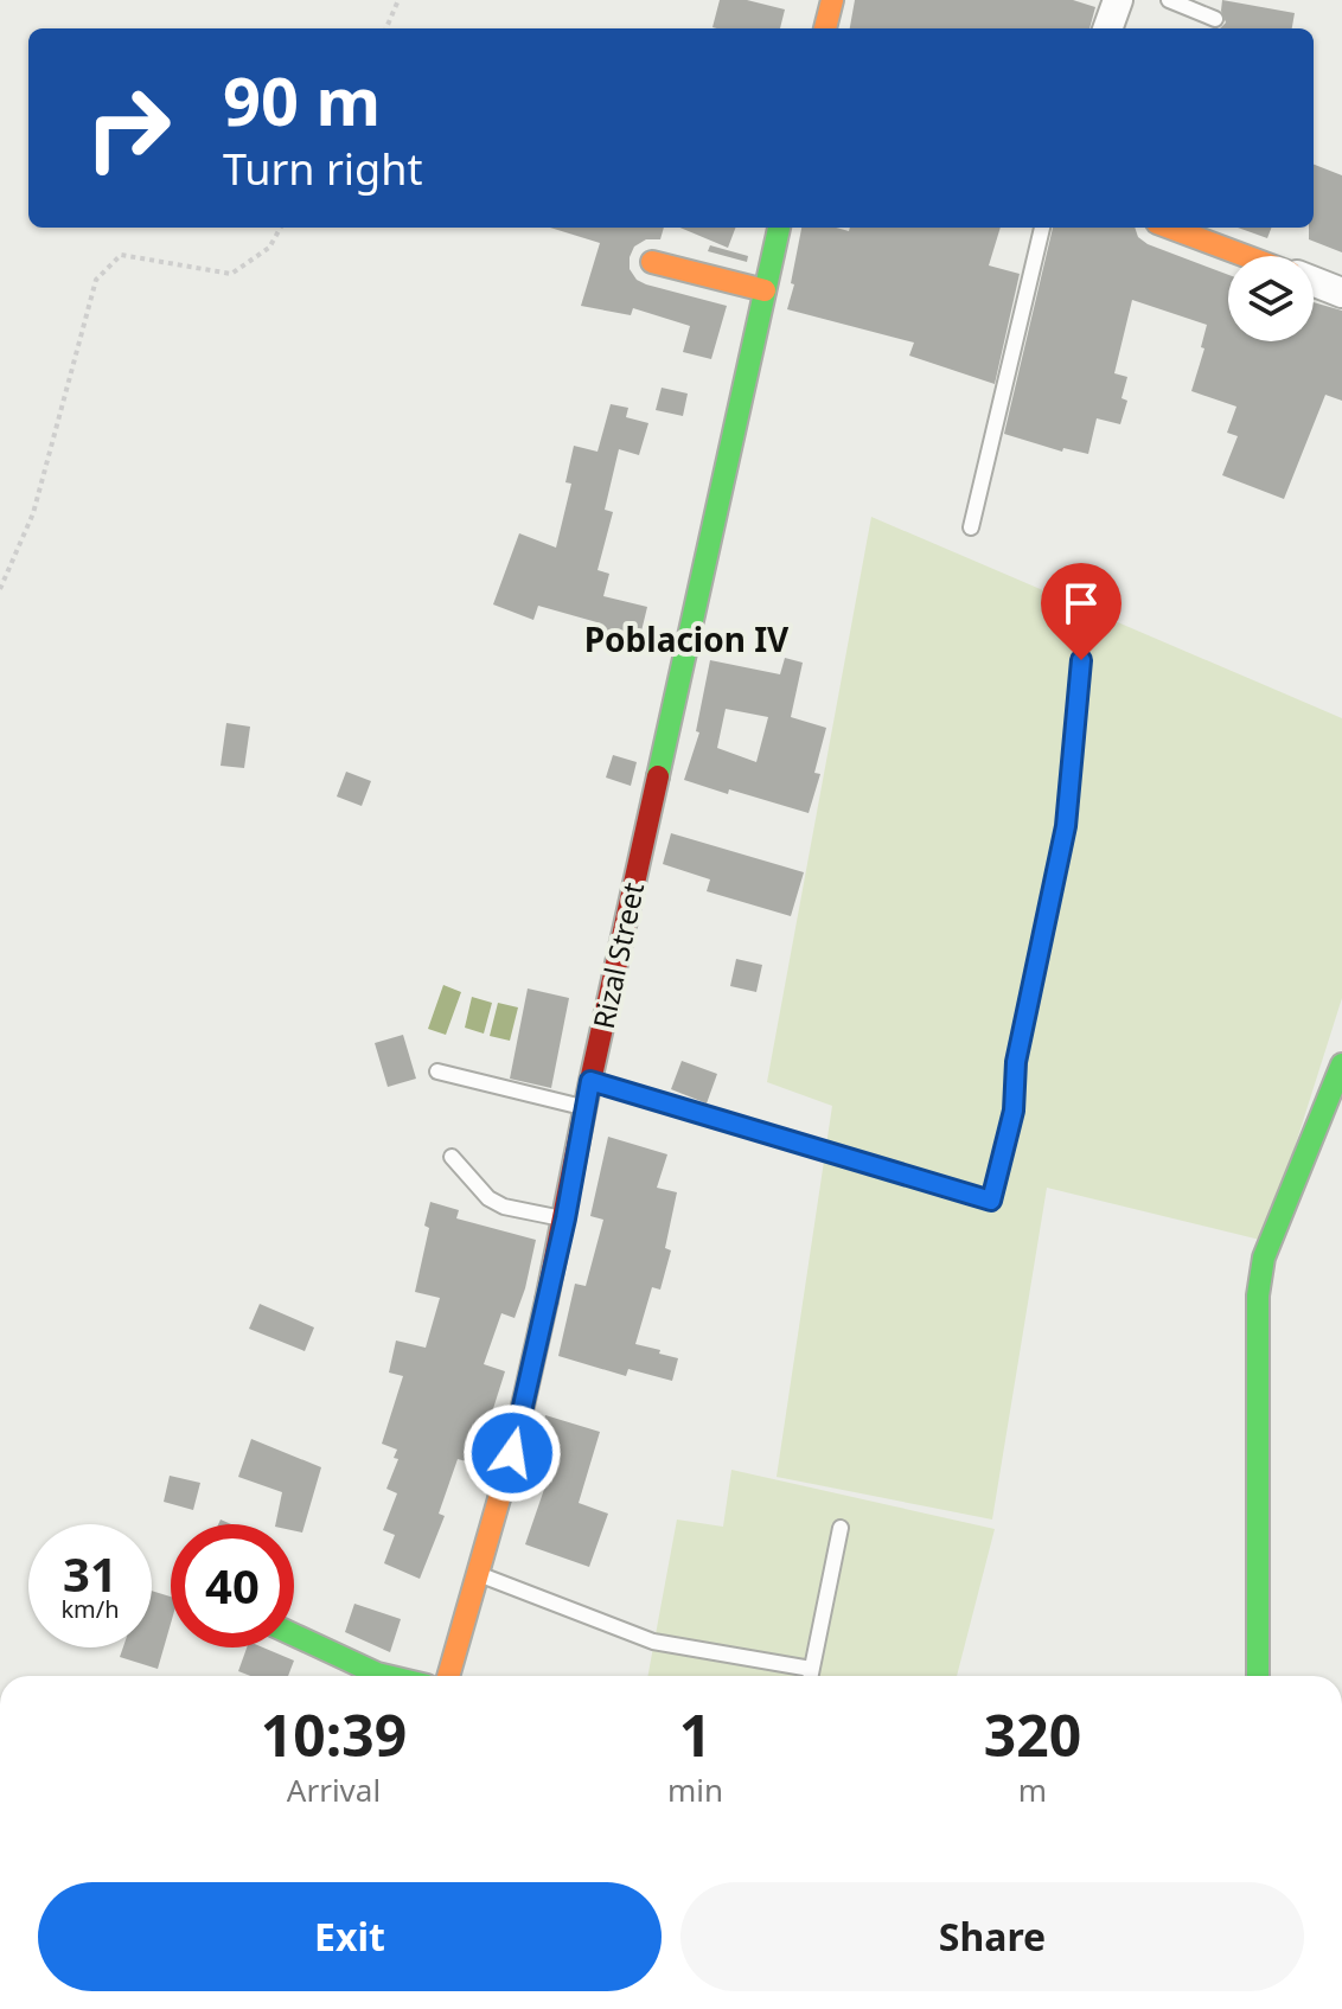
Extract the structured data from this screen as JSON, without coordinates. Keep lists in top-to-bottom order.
{
  "streets": {
    "street": ["Rizal Street"]
  },
  "districts": ["Poblacion IV"],
  "page": {
    "turn": ["90 m", "Turn right"],
    "speed": "31 km/h",
    "limit": "40",
    "eta": [
      "10:39",
      "Arrival",
      "1",
      "min",
      "320",
      "m"
    ],
    "buttons": ["Exit", "Share"]
  }
}
